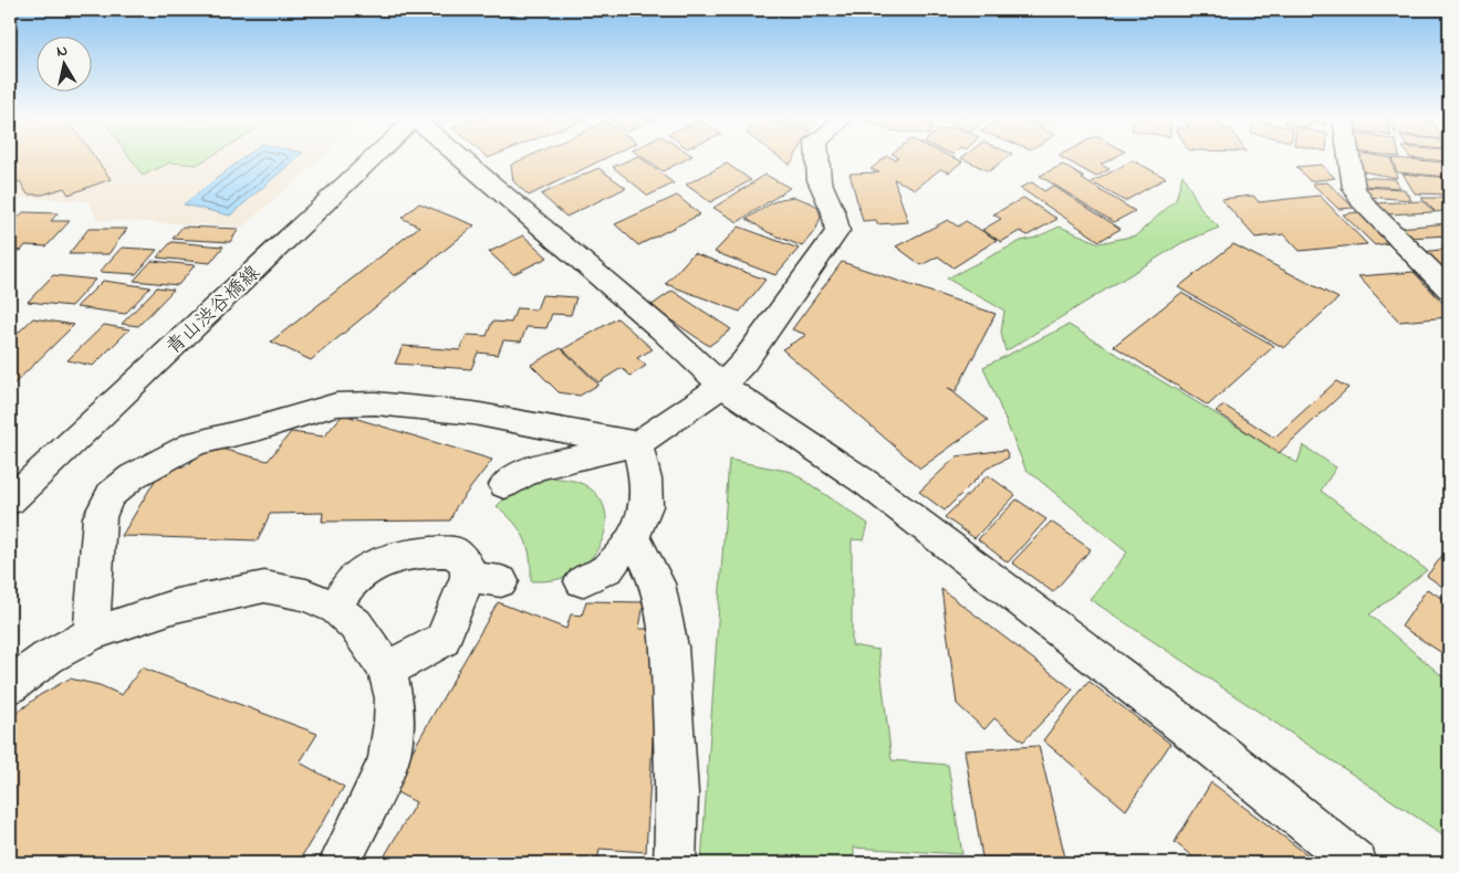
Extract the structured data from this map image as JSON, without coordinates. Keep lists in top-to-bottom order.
{
  "streets": {
    "street": ["青山渋谷橋線"]
  },
  "north": "top"
}
